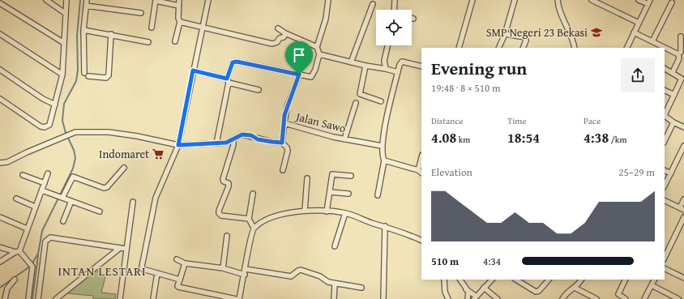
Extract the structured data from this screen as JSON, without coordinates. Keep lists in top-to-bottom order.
{
  "streets": {
    "street": ["Jalan Sawo"]
  },
  "districts": ["INTAN LESTARI"],
  "places": {
    "school or university": ["SMP Negeri 23 Bekasi"],
    "supermarket": ["Indomaret"]
  },
  "page": {
    "heading": ["Evening run", "19:48 · 8 × 510 m"],
    "stats": [
      ["Distance", "4.08 km"],
      ["Time", "18:54"],
      ["Pace", "4:38 /km"]
    ],
    "chart": ["Elevation", "25–29 m"],
    "list": [
      {
        "name": "510 m",
        "note": "4:34"
      }
    ]
  }
}
